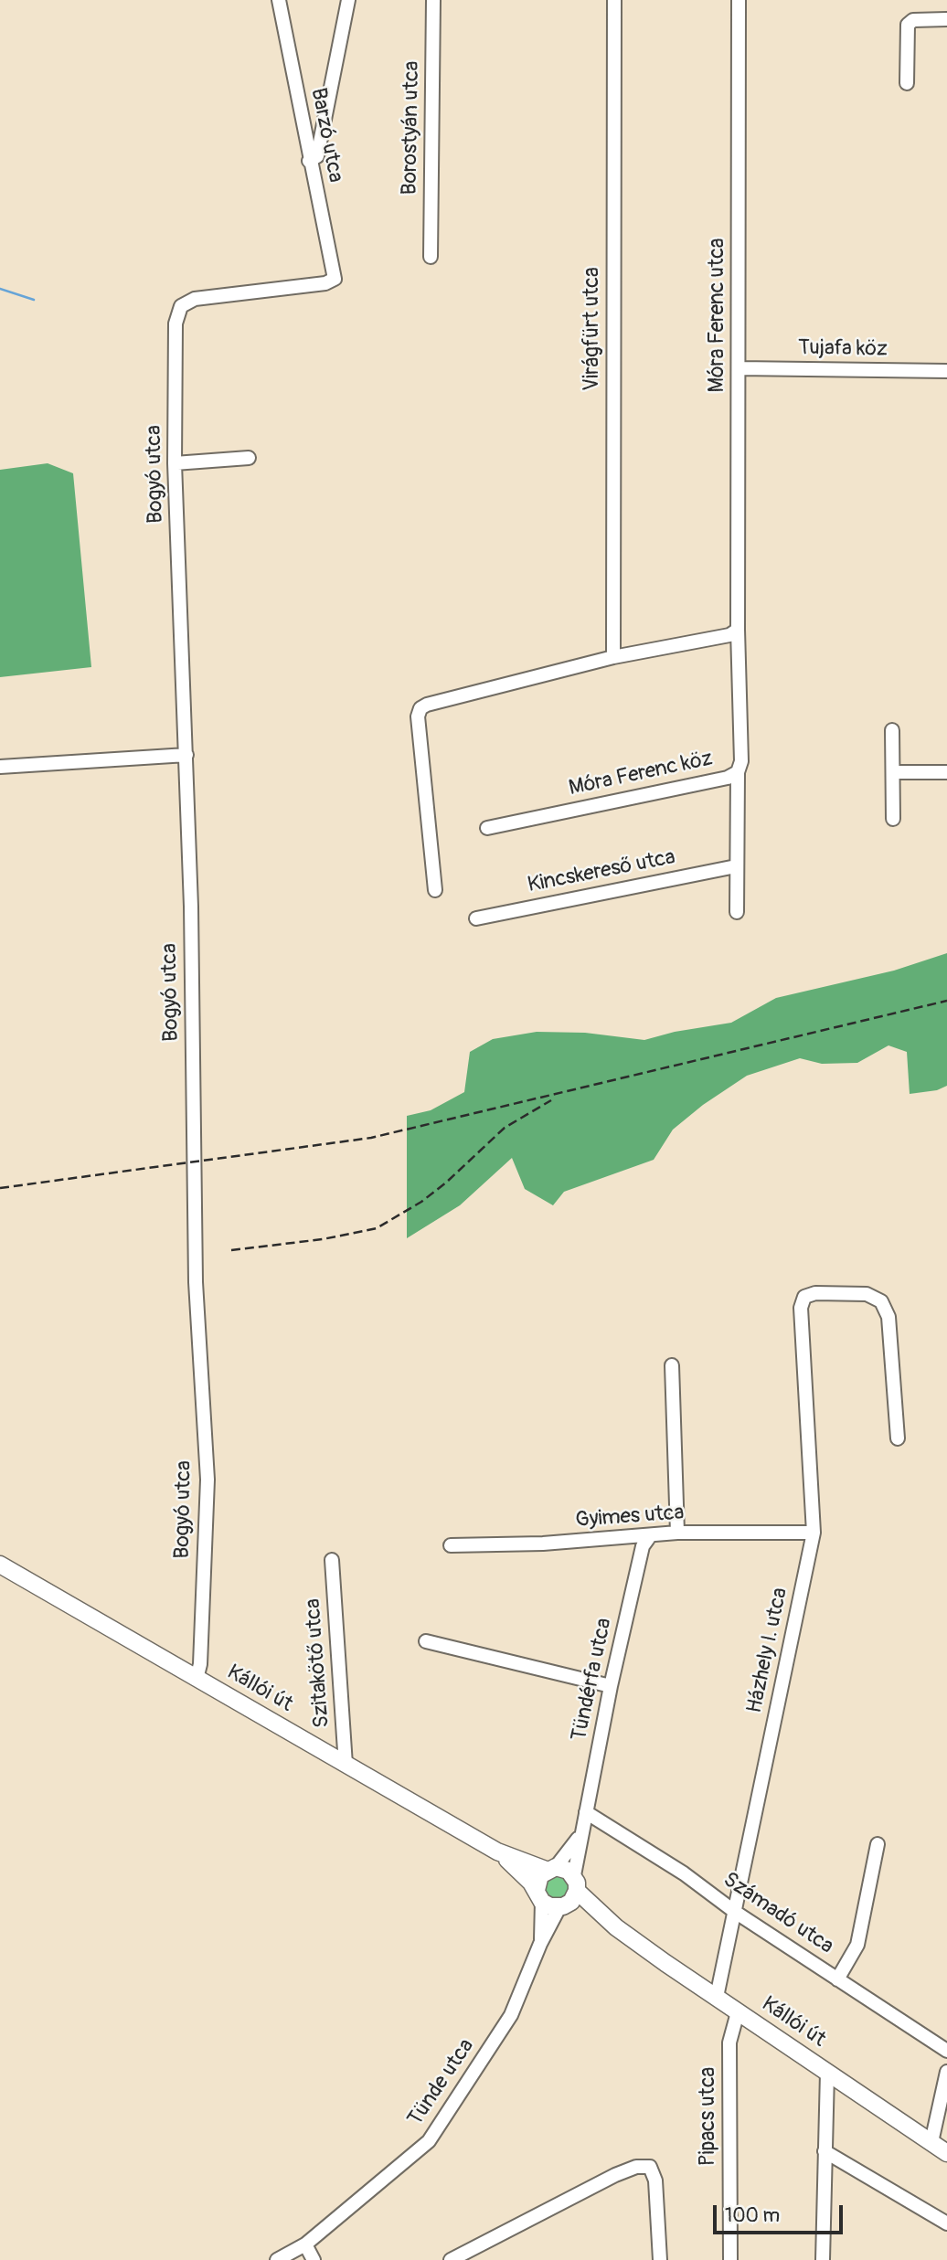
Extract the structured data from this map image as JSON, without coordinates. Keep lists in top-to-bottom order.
{
  "streets": {
    "main road": ["Kállói út"],
    "street": [
      "Borostyán utca",
      "Barzó utca",
      "Móra Ferenc utca",
      "Virágfürt utca",
      "Tujafa köz",
      "Bogyó utca",
      "Móra Ferenc köz",
      "Kincskereső utca",
      "Gyimes utca",
      "Házhely I. utca",
      "Szitakötő utca",
      "Tündérfa utca",
      "Számadó utca",
      "Tünde utca",
      "Pipacs utca"
    ]
  },
  "crossings": [
    ["Barzó utca", "Bogyó utca"],
    ["Móra Ferenc utca", "Tujafa köz"],
    ["Móra Ferenc utca", "Móra Ferenc köz"],
    ["Bogyó utca", "Kállói út"],
    ["Gyimes utca", "Házhely I. utca"],
    ["Gyimes utca", "Tündérfa utca"],
    ["Házhely I. utca", "Kállói út"],
    ["Házhely I. utca", "Számadó utca"],
    ["Szitakötő utca", "Kállói út"],
    ["Tündérfa utca", "Kállói út"],
    ["Tündérfa utca", "Számadó utca"],
    ["Tündérfa utca", "Tünde utca"],
    ["Kállói út", "Tünde utca"],
    ["Kállói út", "Pipacs utca"]
  ],
  "scale_bar": "100 m"
}
